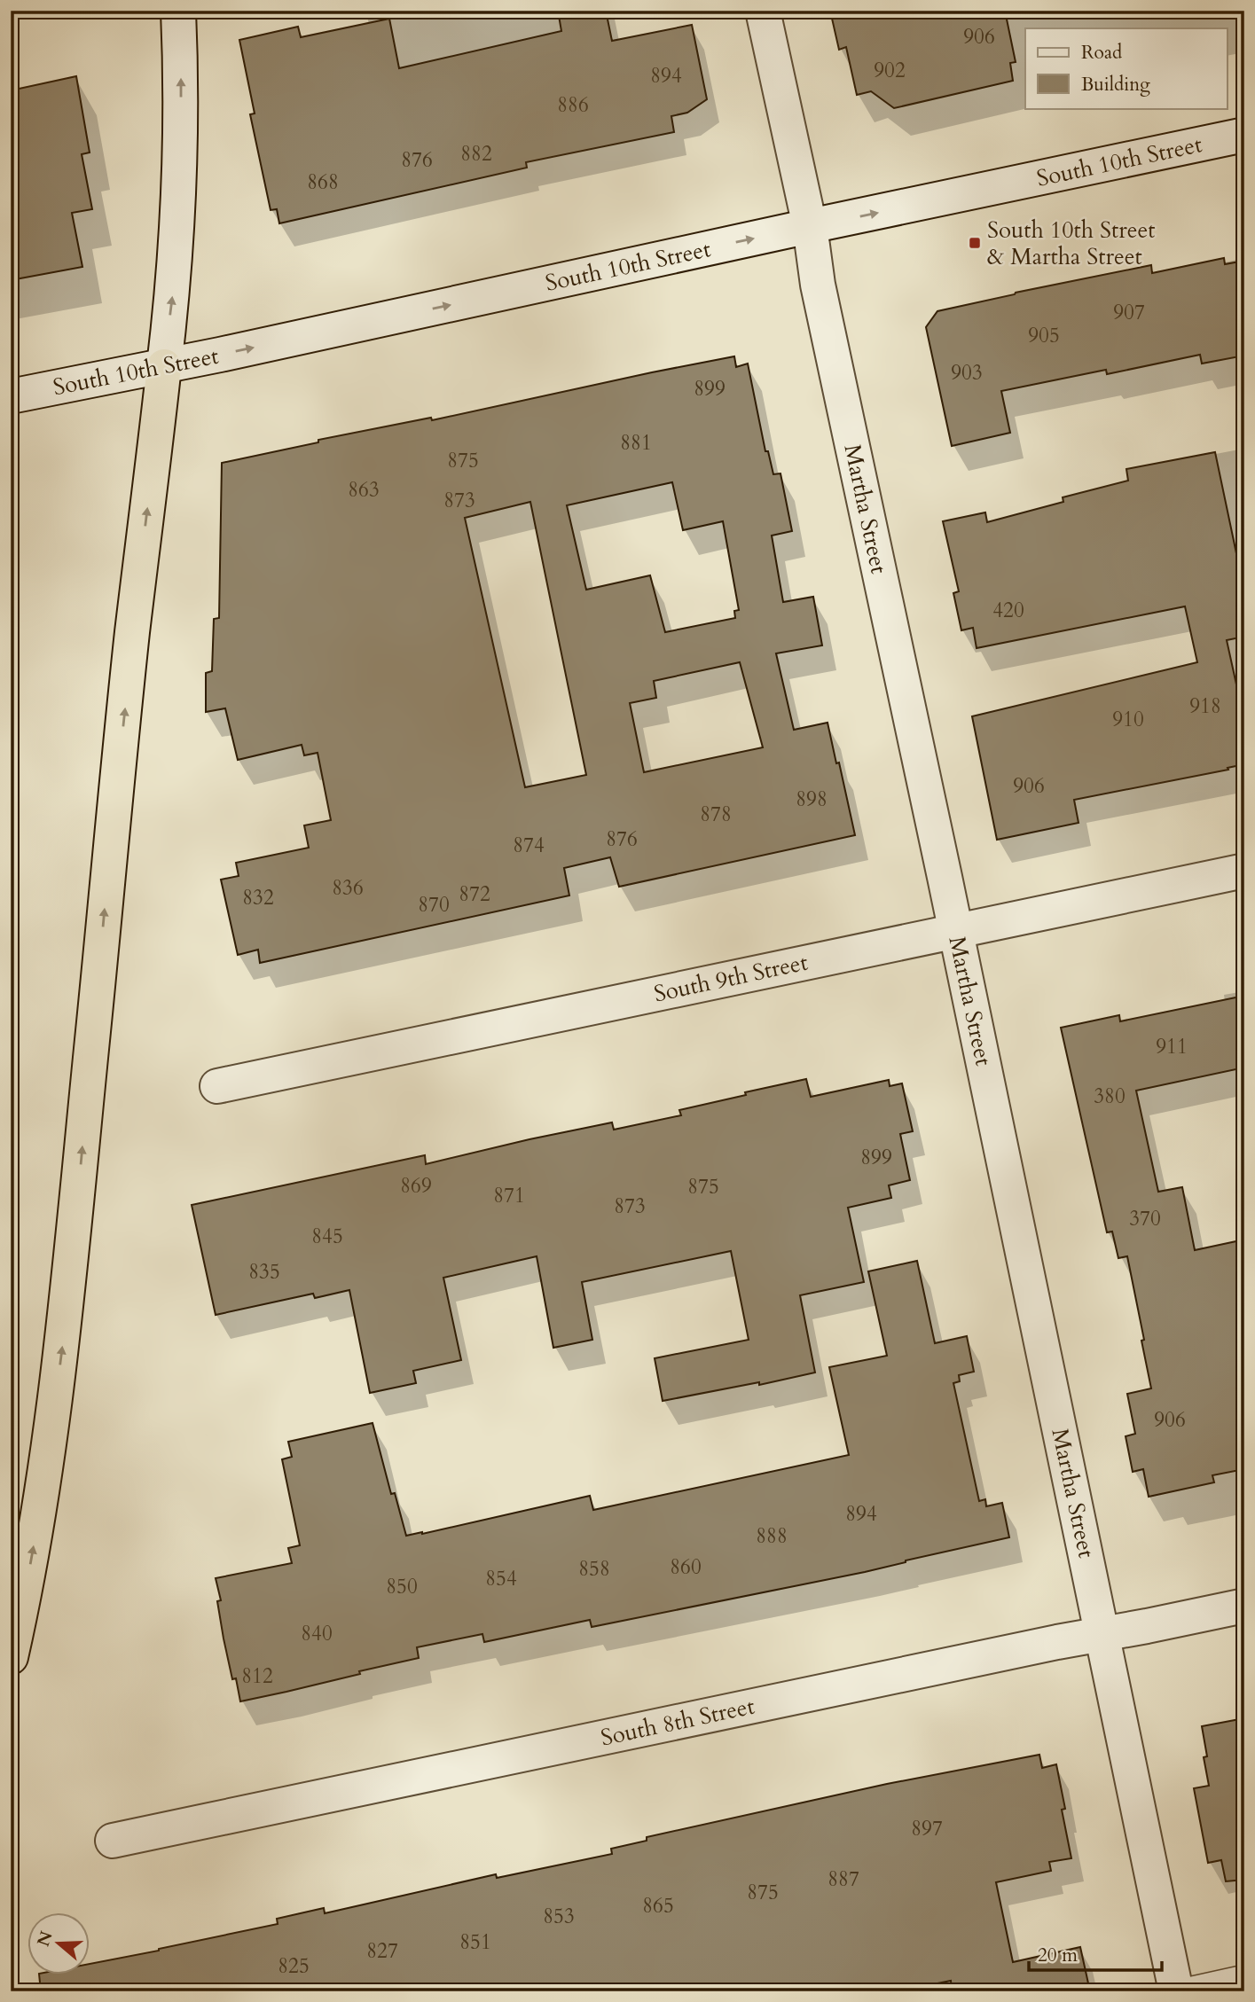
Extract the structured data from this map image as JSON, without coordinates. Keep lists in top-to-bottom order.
{
  "streets": {
    "street": [
      "South 10th Street",
      "Martha Street",
      "South 9th Street",
      "South 8th Street"
    ]
  },
  "crossings": [
    ["South 10th Street", "Martha Street"],
    ["Martha Street", "South 9th Street"],
    ["Martha Street", "South 8th Street"]
  ],
  "one_way": ["South 10th Street"],
  "places": {
    "transit": ["South 10th Street & Martha Street"]
  },
  "house_numbers": [
    "906",
    "902",
    "894",
    "886",
    "882",
    "876",
    "868",
    "907",
    "905",
    "903",
    "899",
    "881",
    "875",
    "863",
    "873",
    "420",
    "918",
    "910",
    "906",
    "898",
    "878",
    "876",
    "874",
    "836",
    "872",
    "832",
    "870",
    "911",
    "380",
    "899",
    "869",
    "875",
    "871",
    "873",
    "370",
    "845",
    "835",
    "906",
    "894",
    "888",
    "860",
    "858",
    "854",
    "850",
    "840",
    "812",
    "897",
    "887",
    "875",
    "865",
    "853",
    "851",
    "827",
    "825"
  ],
  "legend": ["Road", "Building"],
  "scale_bar": "20 m",
  "north": "left"
}
